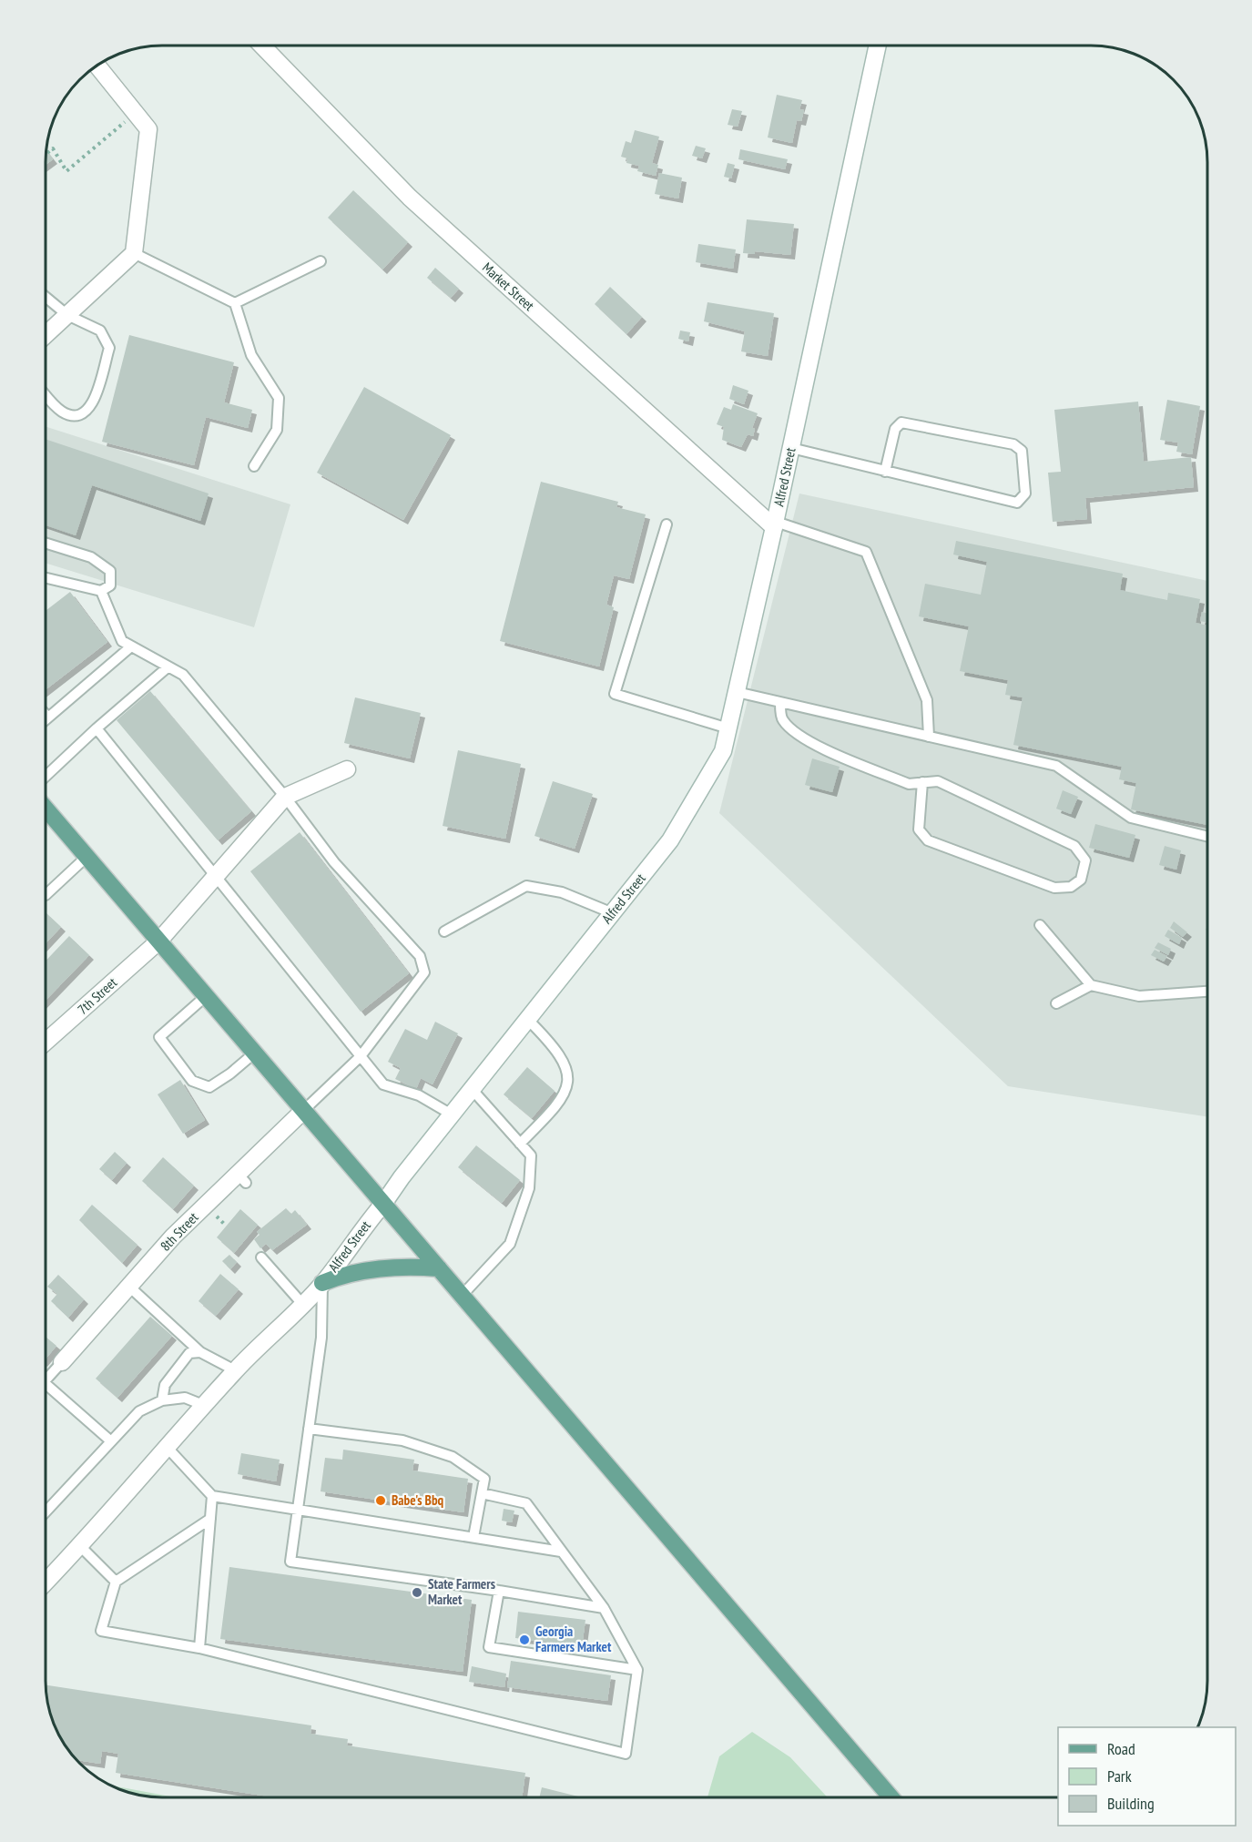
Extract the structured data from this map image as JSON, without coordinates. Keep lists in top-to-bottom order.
{
  "streets": {
    "street": [
      "Market Street",
      "Alfred Street",
      "7th Street",
      "8th Street"
    ]
  },
  "crossings": [
    ["Market Street", "Alfred Street"]
  ],
  "places": ["Babe's Bbq", "State Farmers Market", "Georgia Farmers Market"],
  "legend": ["Road", "Park", "Building"]
}
